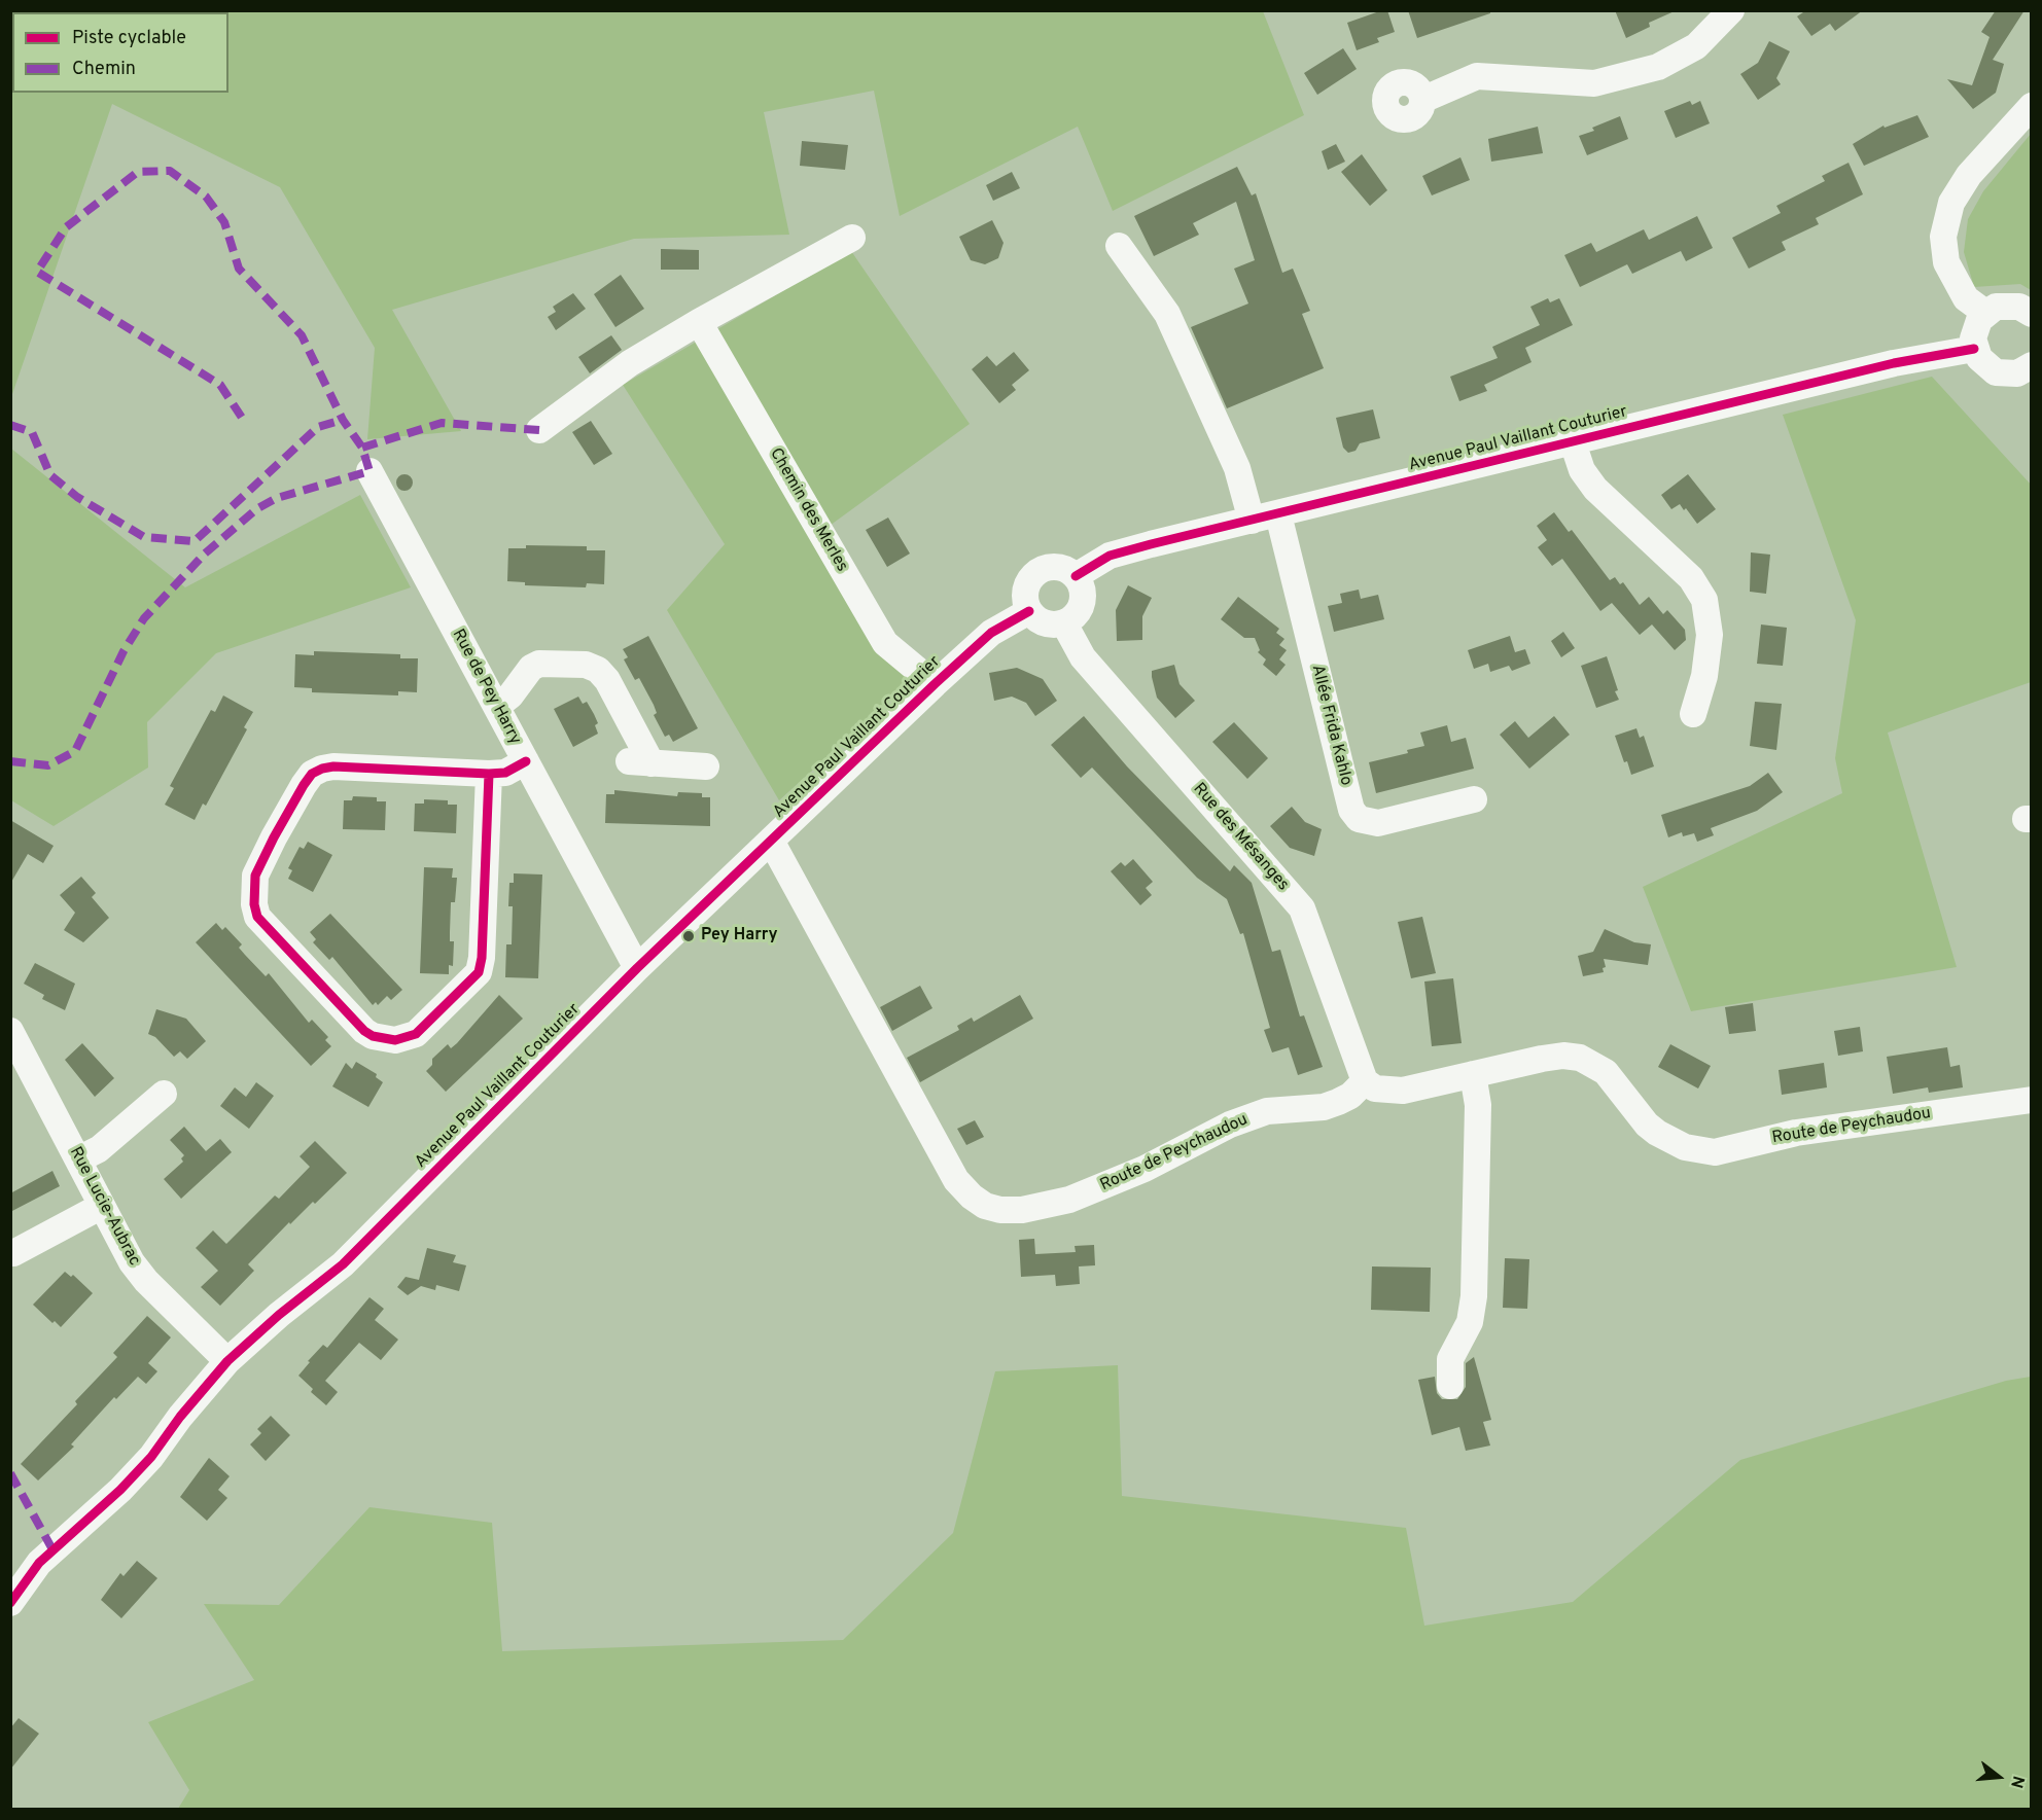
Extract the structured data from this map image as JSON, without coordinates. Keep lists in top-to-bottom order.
{
  "streets": {
    "street": [
      "Avenue Paul Vaillant Couturier",
      "Chemin des Merles",
      "Rue de Pey Harry",
      "Allée Frida Kahlo",
      "Rue des Mésanges",
      "Route de Peychaudou",
      "Rue Lucie-Aubrac"
    ]
  },
  "crossings": [
    ["Avenue Paul Vaillant Couturier", "Chemin des Merles"],
    ["Avenue Paul Vaillant Couturier", "Rue de Pey Harry"],
    ["Avenue Paul Vaillant Couturier", "Allée Frida Kahlo"],
    ["Avenue Paul Vaillant Couturier", "Rue des Mésanges"],
    ["Avenue Paul Vaillant Couturier", "Route de Peychaudou"],
    ["Avenue Paul Vaillant Couturier", "Rue Lucie-Aubrac"],
    ["Rue des Mésanges", "Route de Peychaudou"]
  ],
  "places": ["Pey Harry"],
  "legend": ["Piste cyclable", "Chemin"],
  "north": "right"
}
